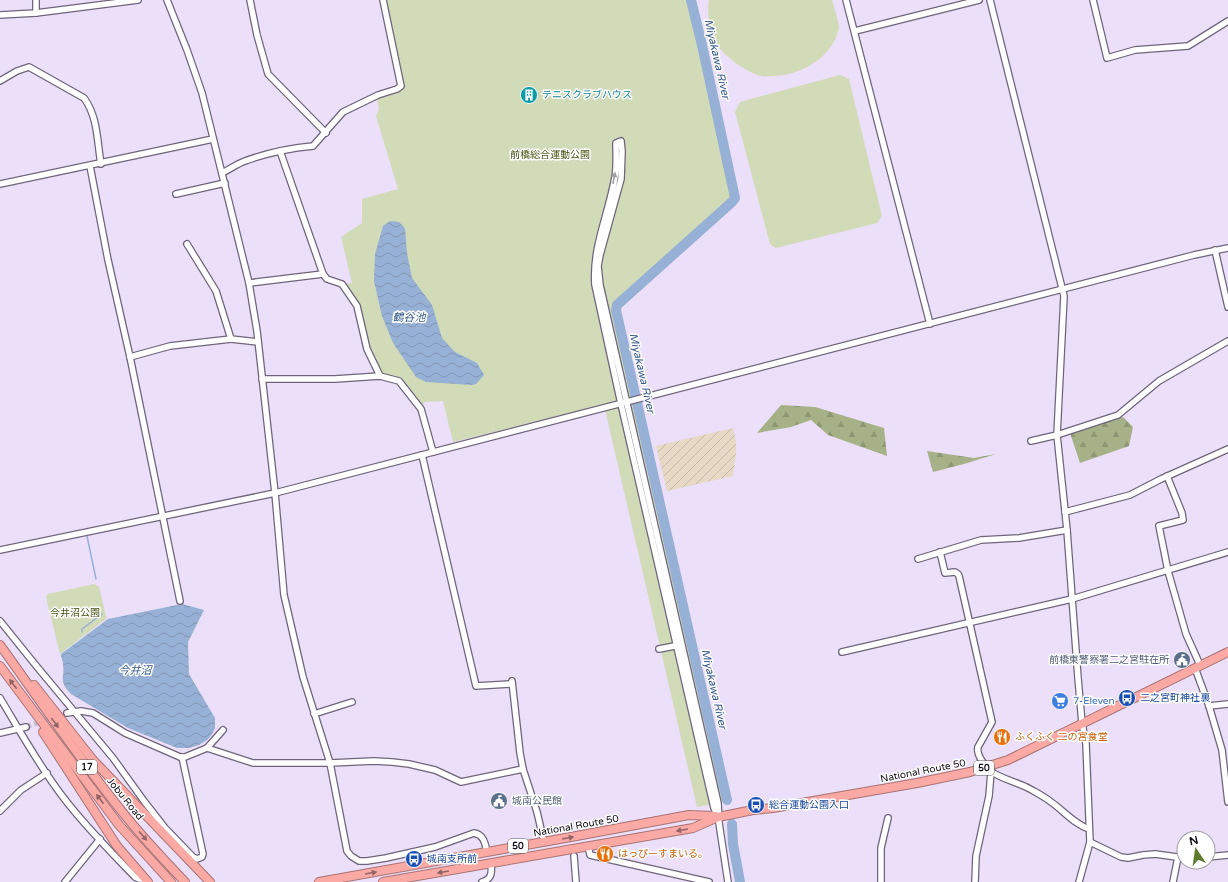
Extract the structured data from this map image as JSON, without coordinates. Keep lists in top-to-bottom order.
{
  "streets": {
    "highway": [
      "17",
      "50",
      "National Route 50",
      "Jobu Road"
    ]
  },
  "crossings": [
    ["17", "Jobu Road"]
  ],
  "water": ["Miyakawa River", "鶴谷池", "今井沼"],
  "parks": ["前橋総合運動公園", "今井沼公園"],
  "places": {
    "building": ["テニスクラブハウス"],
    "public building": ["前橋東警察署二之宮駐在所", "城南公民館"],
    "bus stop": ["二之宮町神社裏", "総合運動公園入口", "城南支所前"],
    "supermarket": ["7-Eleven"],
    "restaurant": ["ふくふく 二の宮食堂", "はっぴーすまいる。"]
  },
  "north": "top"
}
